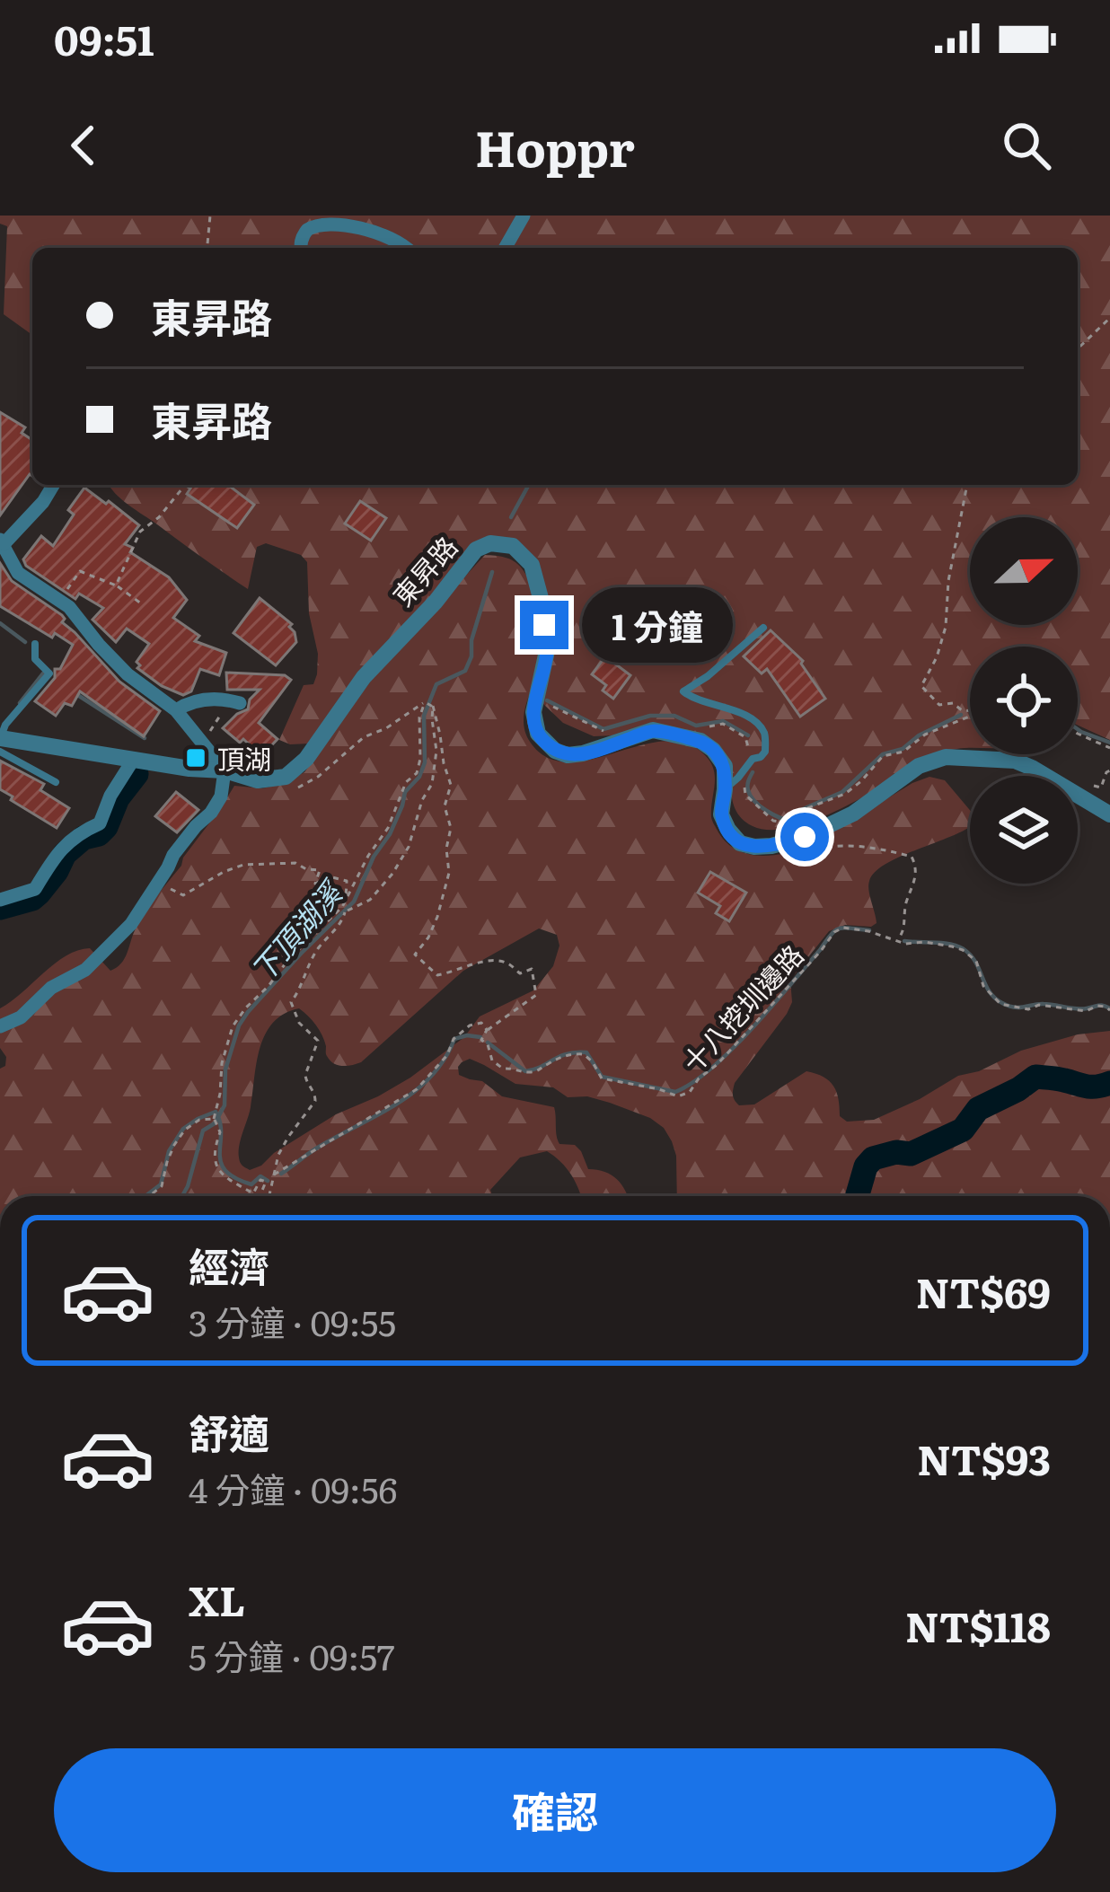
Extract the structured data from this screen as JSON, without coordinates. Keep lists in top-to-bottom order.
{
  "streets": {
    "street": ["東昇路"],
    "path": ["十八挖圳邊路"]
  },
  "water": ["下頂湖溪"],
  "places": {
    "transit": ["頂湖"]
  },
  "north": "right",
  "page": {
    "status": "09:51",
    "header": "Hoppr",
    "banner": ["東昇路", "東昇路"],
    "bubble": "1 分鐘",
    "list": [
      {
        "name": "經濟",
        "note": "3 分鐘 · 09:55",
        "value": "NT$69"
      },
      {
        "name": "舒適",
        "note": "4 分鐘 · 09:56",
        "value": "NT$93"
      },
      {
        "name": "XL",
        "note": "5 分鐘 · 09:57",
        "value": "NT$118"
      }
    ],
    "buttons": "確認"
  }
}
